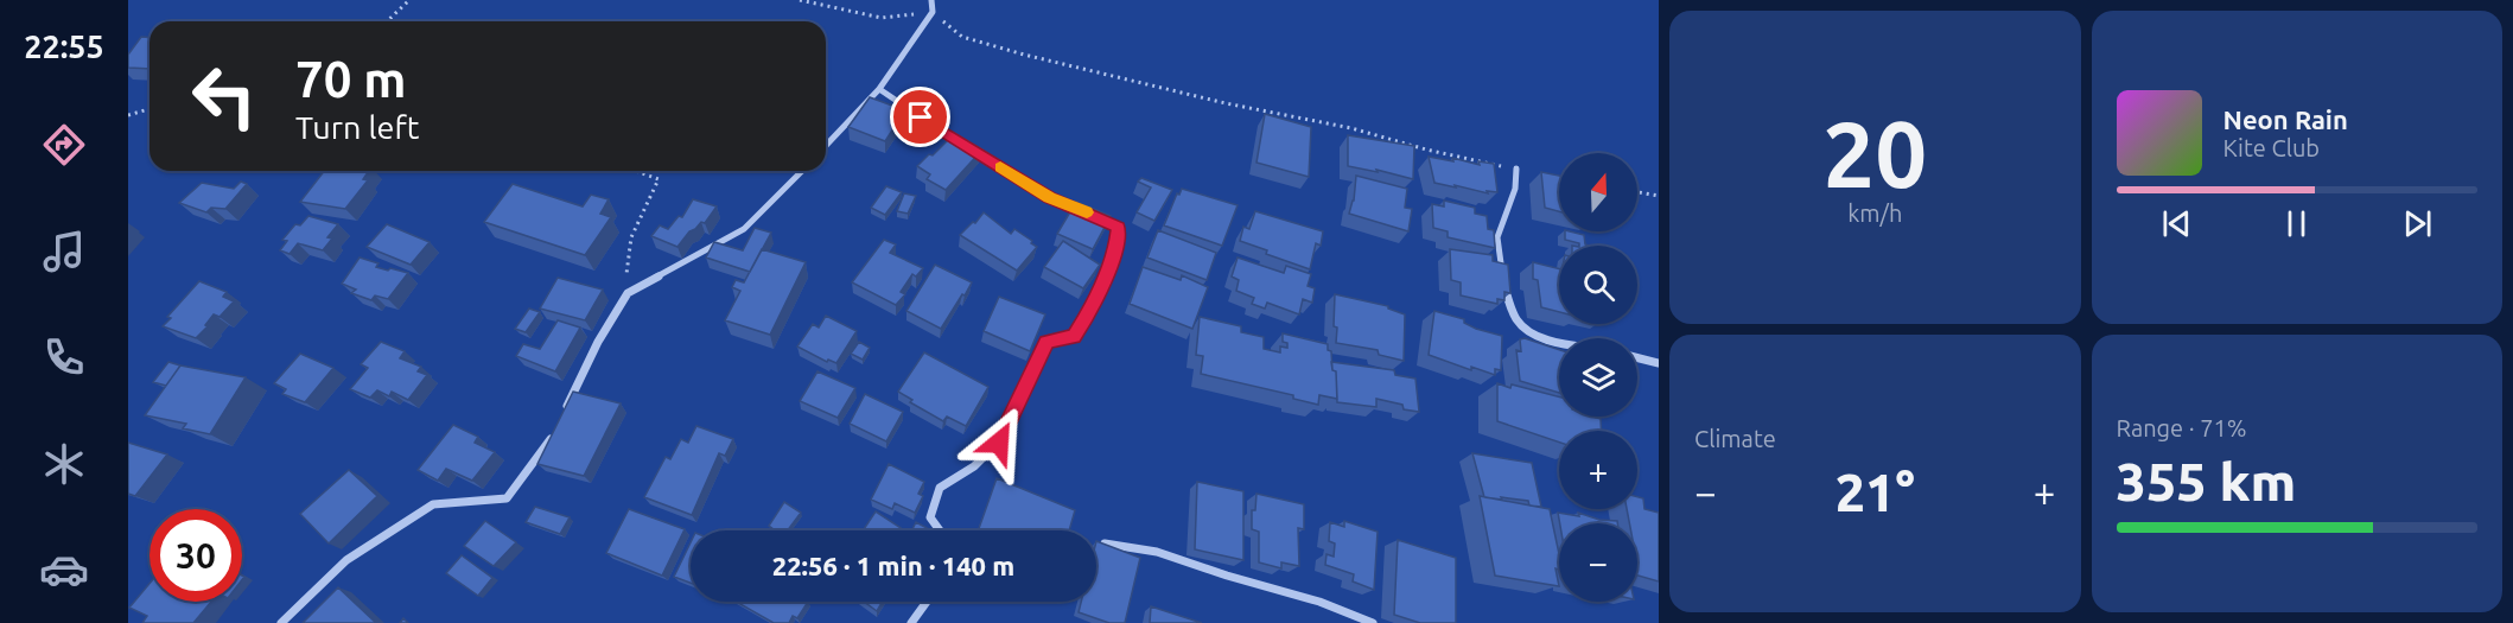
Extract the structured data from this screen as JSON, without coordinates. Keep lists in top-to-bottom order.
{
  "north": "top",
  "page": {
    "tabs": "22:55",
    "tile": [
      ["20", "km/h"],
      "Climate",
      ["Range · 71%", "355 km"]
    ],
    "turn": ["70 m", "Turn left"],
    "song": ["Neon Rain", "Kite Club"],
    "map_buttons": ["+", "−"],
    "heat": ["−", "21°", "+"],
    "limit": "30",
    "trip": "22:56 · 1 min · 140 m"
  }
}
